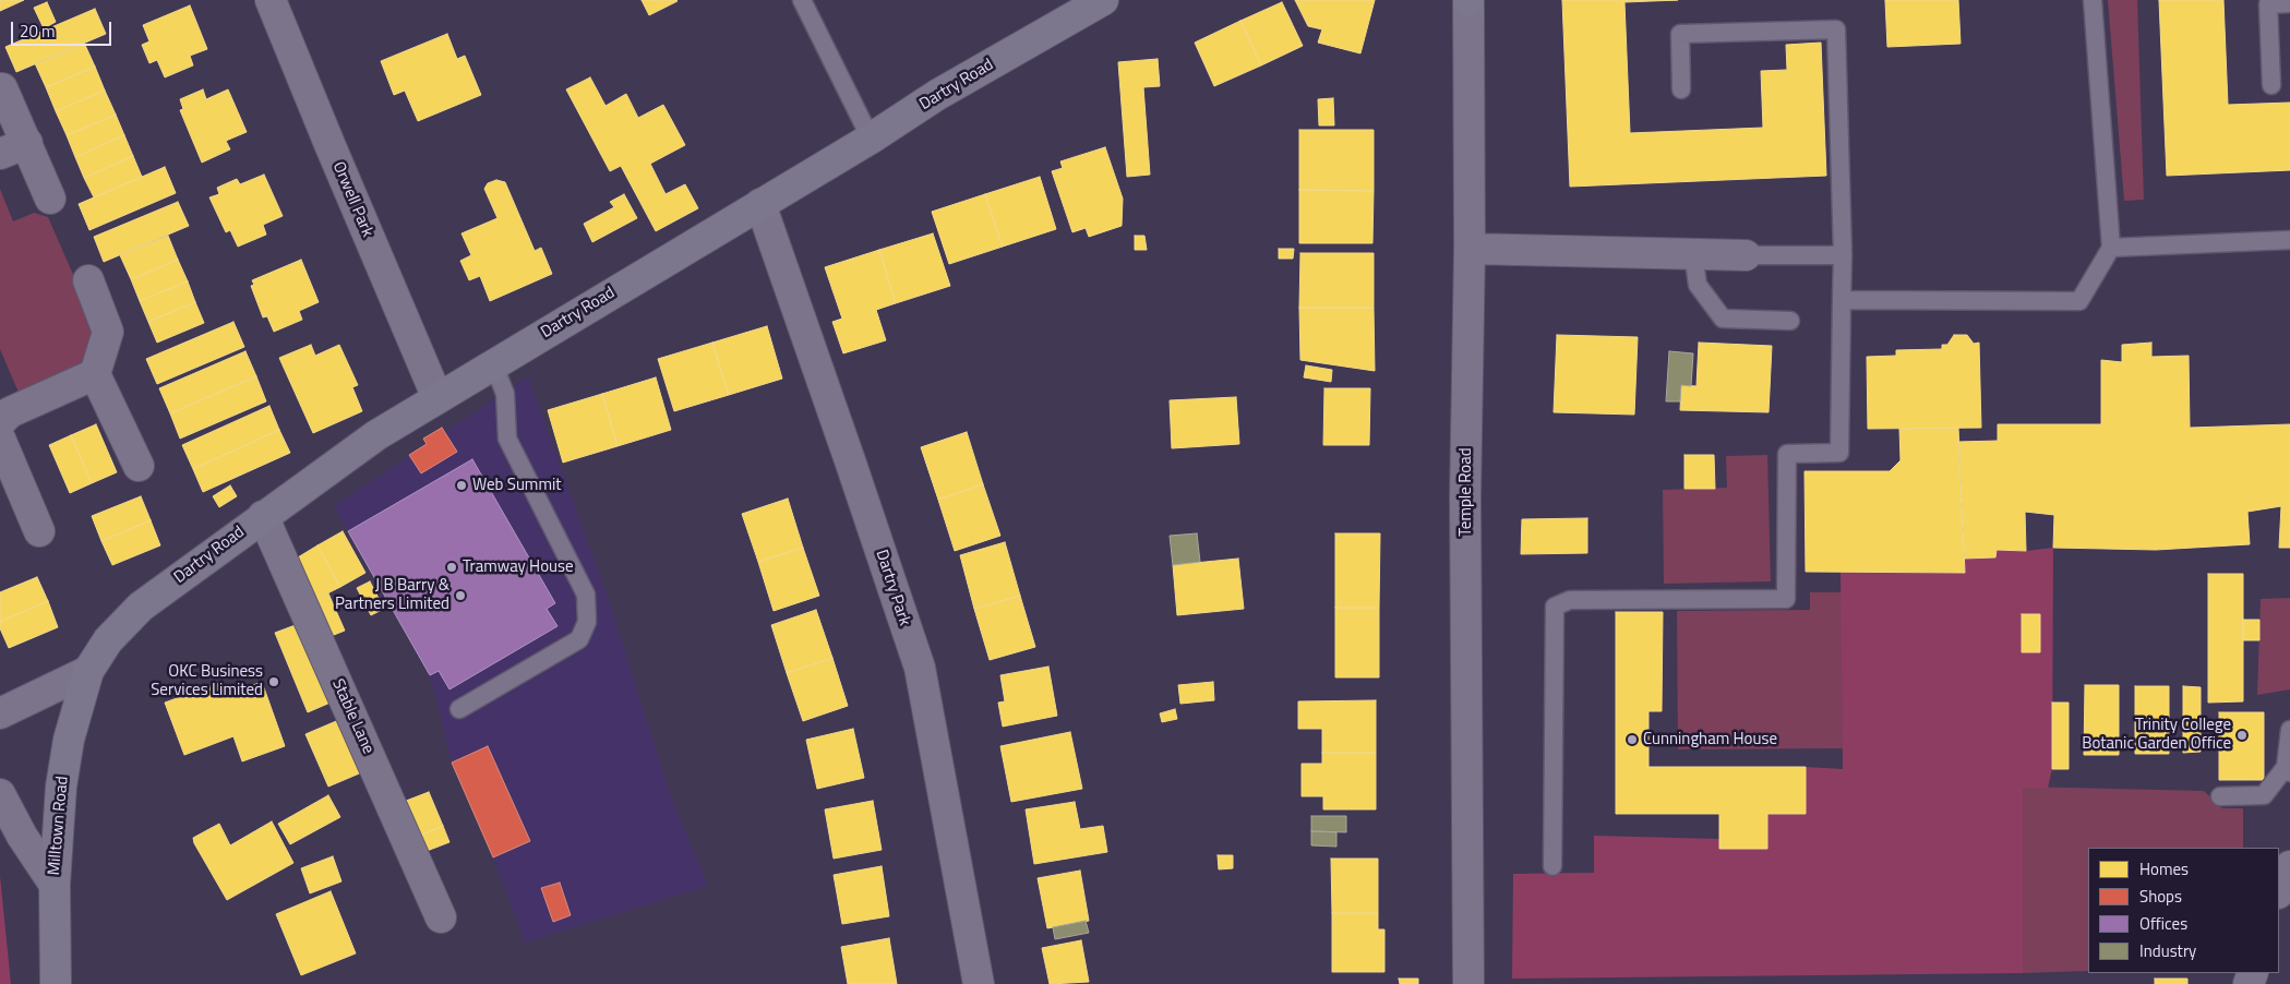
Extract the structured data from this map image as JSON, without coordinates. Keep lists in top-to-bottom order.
{
  "streets": {
    "main road": ["Dartry Road", "Milltown Road"],
    "street": [
      "Orwell Park",
      "Temple Road",
      "Dartry Park",
      "Stable Lane"
    ]
  },
  "crossings": [
    ["Dartry Road", "Orwell Park"],
    ["Dartry Road", "Dartry Park"],
    ["Dartry Road", "Stable Lane"],
    ["Dartry Road", "Milltown Road"]
  ],
  "places": [
    "Web Summit",
    "Tramway House",
    "J B Barry & Partners Limited",
    "OKC Business Services Limited",
    "Trinity College Botanic Garden Office",
    "Cunningham House"
  ],
  "legend": [
    "Homes",
    "Shops",
    "Offices",
    "Industry"
  ],
  "scale_bar": "20 m"
}
